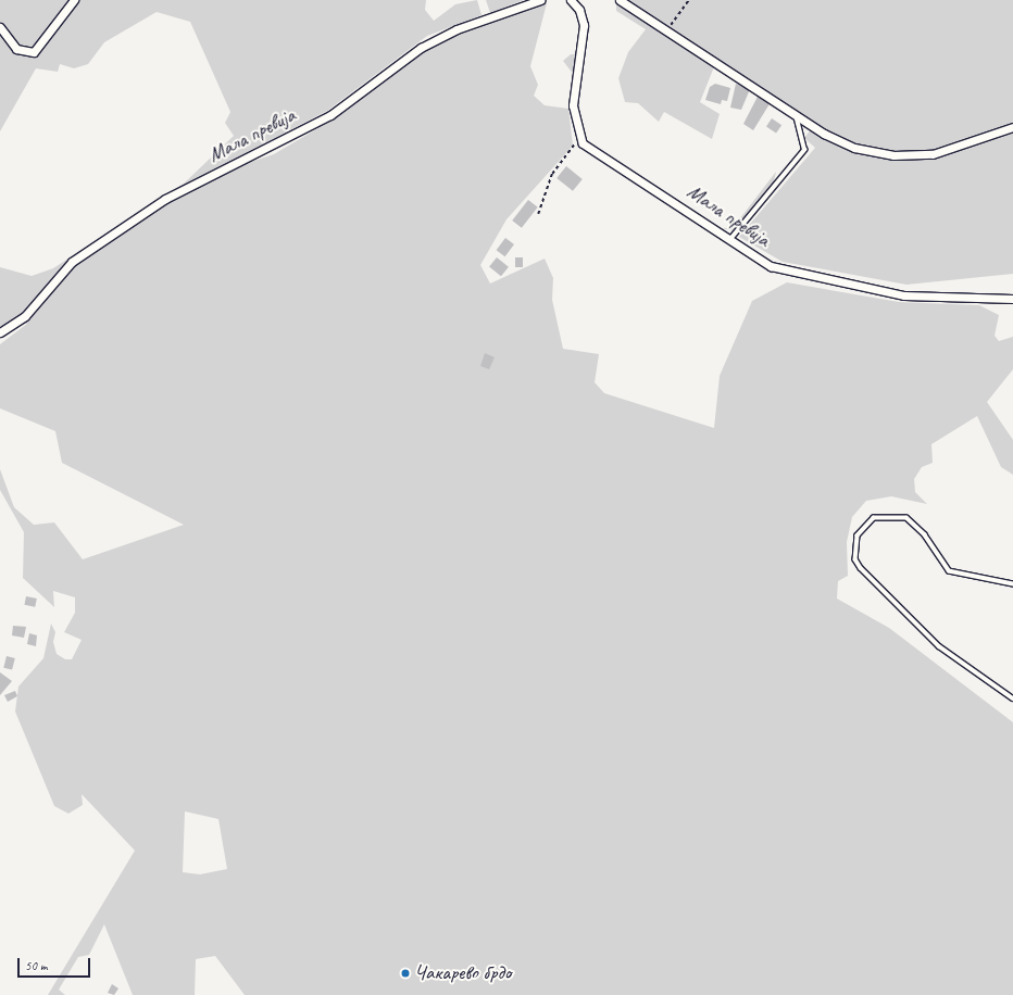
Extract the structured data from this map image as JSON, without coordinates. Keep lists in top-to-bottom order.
{
  "streets": {
    "street": ["Мала превија"]
  },
  "places": ["Чакарево брдо"],
  "scale_bar": "50 m"
}
